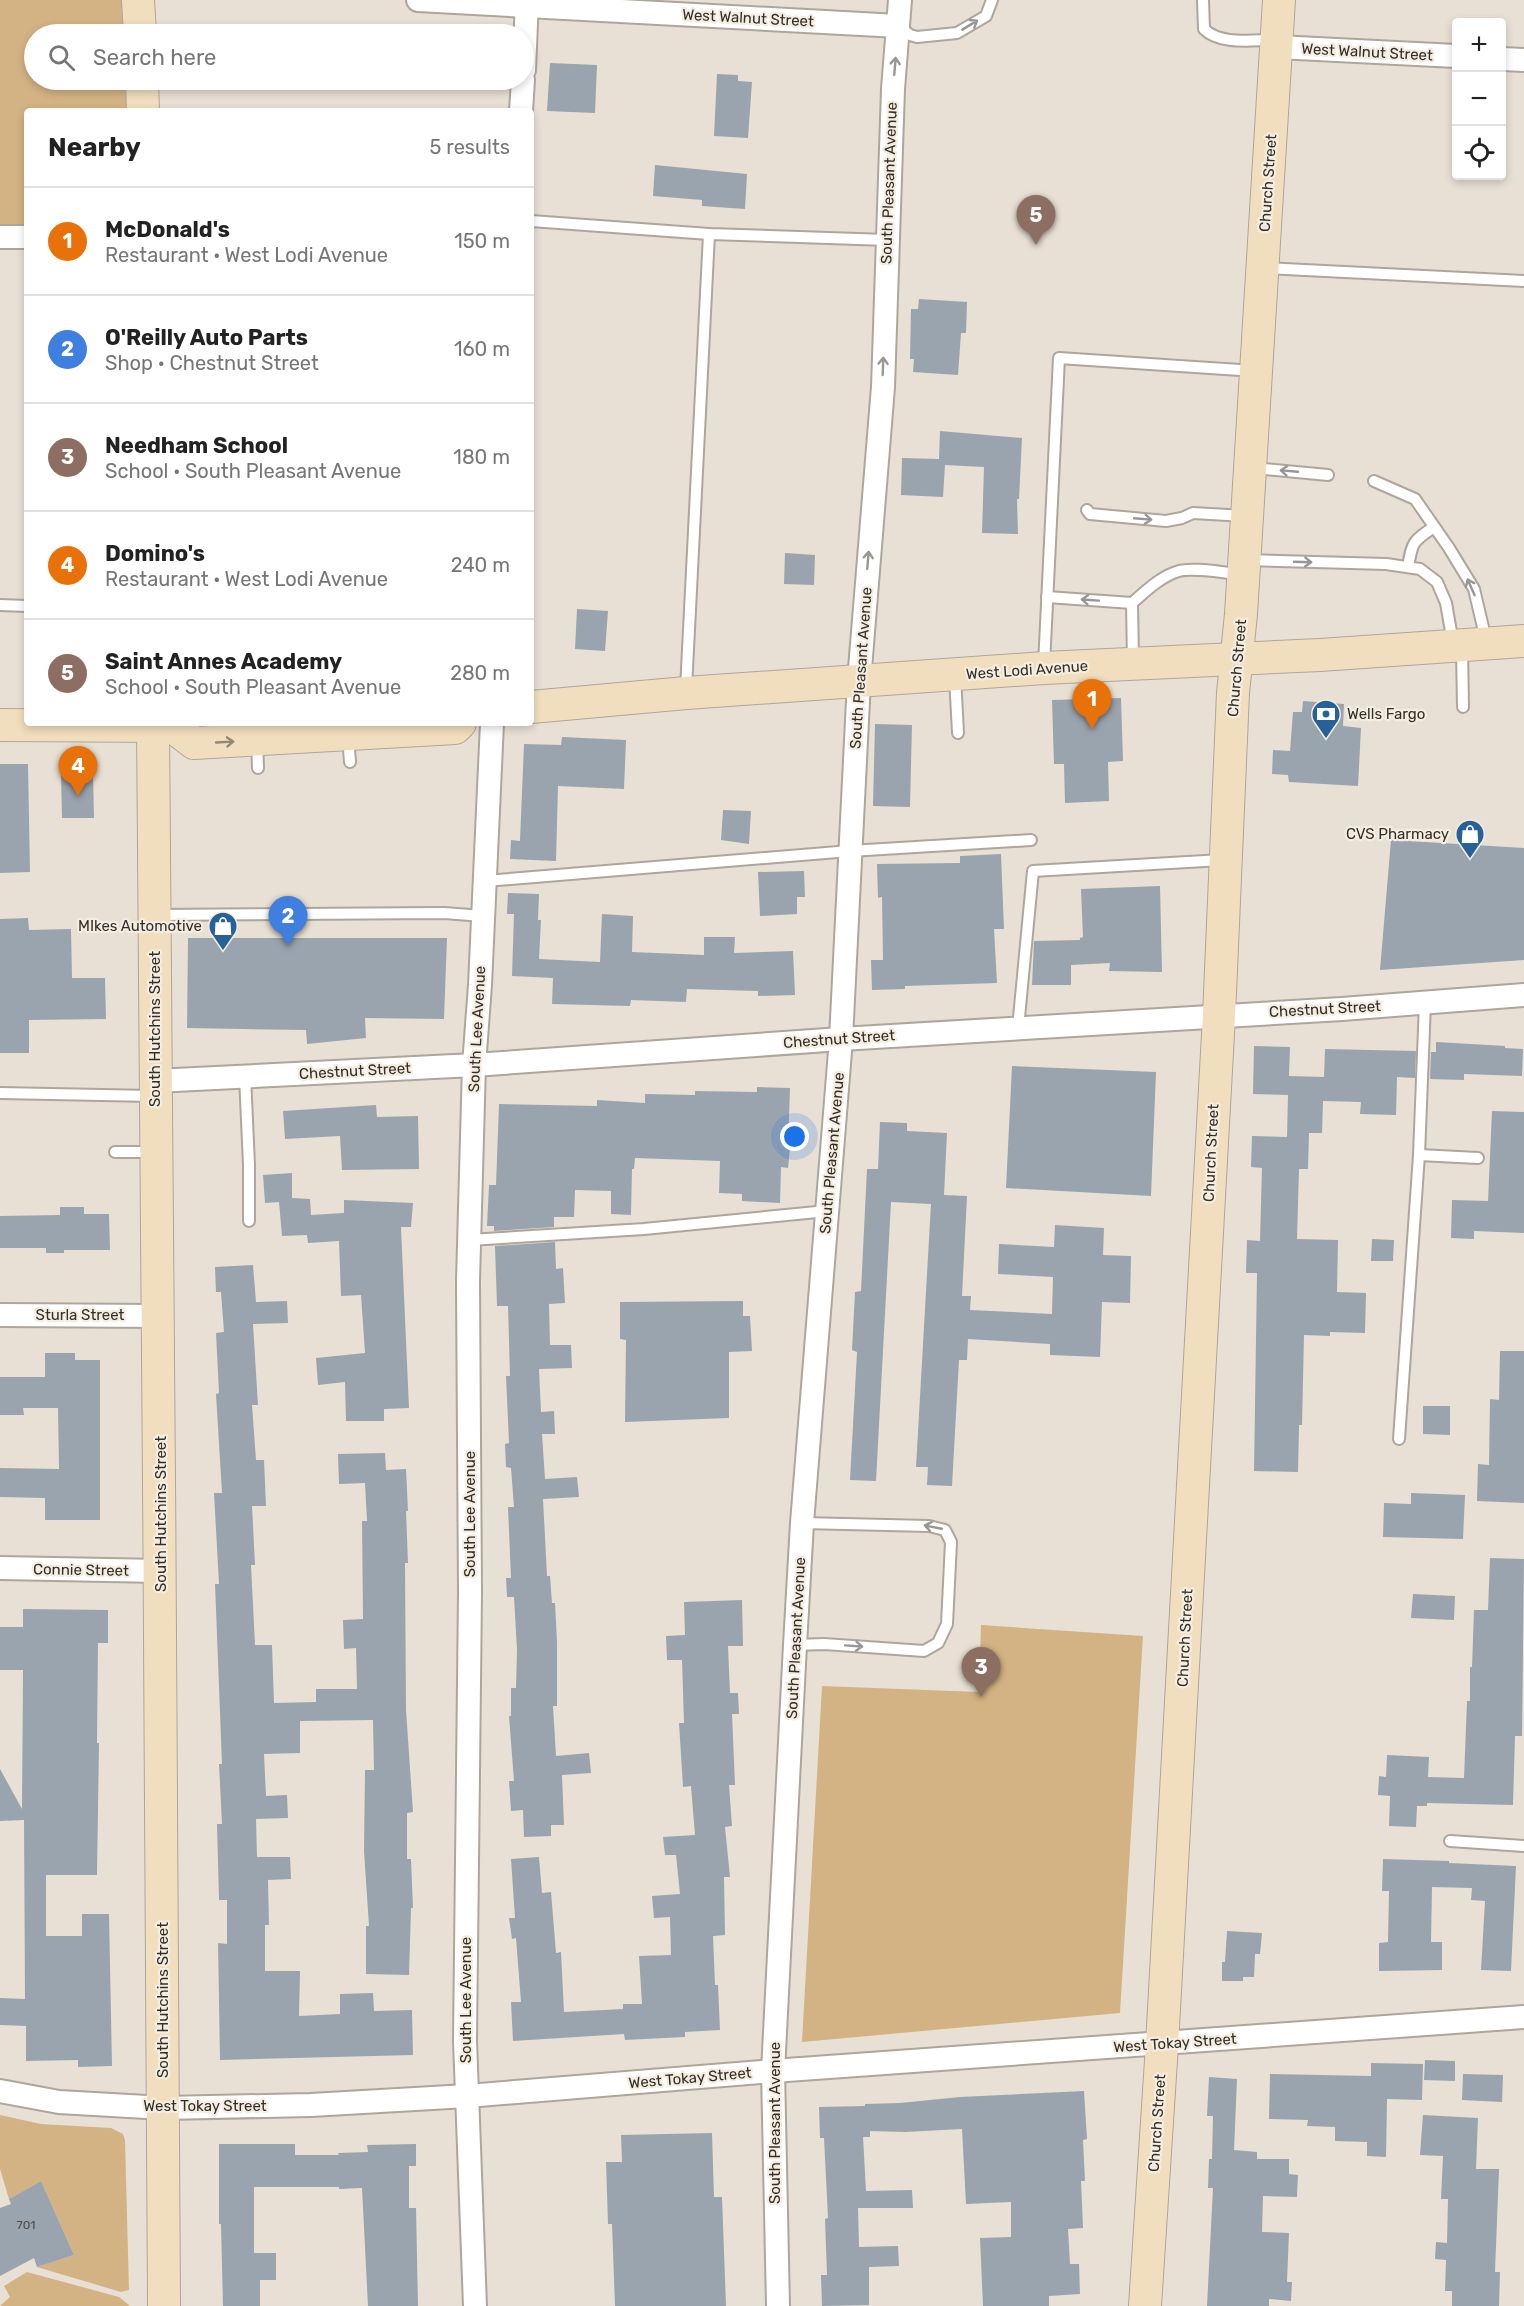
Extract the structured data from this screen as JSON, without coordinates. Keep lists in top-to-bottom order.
{
  "streets": {
    "main road": ["Church Street", "West Lodi Avenue", "South Hutchins Street"],
    "street": [
      "West Walnut Street",
      "South Pleasant Avenue",
      "Chestnut Street",
      "South Lee Avenue",
      "Sturla Street",
      "Connie Street",
      "West Tokay Street"
    ]
  },
  "crossings": [
    ["West Walnut Street", "South Pleasant Avenue"],
    ["West Walnut Street", "Church Street"],
    ["South Pleasant Avenue", "West Lodi Avenue"],
    ["South Pleasant Avenue", "Chestnut Street"],
    ["South Pleasant Avenue", "West Tokay Street"],
    ["Church Street", "West Lodi Avenue"],
    ["Church Street", "Chestnut Street"],
    ["Church Street", "West Tokay Street"],
    ["Chestnut Street", "South Hutchins Street"],
    ["Chestnut Street", "South Lee Avenue"],
    ["South Hutchins Street", "Sturla Street"],
    ["South Hutchins Street", "Connie Street"],
    ["South Hutchins Street", "West Tokay Street"],
    ["South Lee Avenue", "West Tokay Street"]
  ],
  "places": {
    "bank": ["Wells Fargo"],
    "shop": ["CVS Pharmacy", "MIkes Automotive"]
  },
  "house_numbers": ["701"],
  "page": {
    "map_buttons": ["+", "−"],
    "search": "Search here",
    "heading": ["Nearby", "5 results"],
    "list": [
      {
        "mark": "1",
        "name": "McDonald's",
        "note": "Restaurant · West Lodi Avenue",
        "value": "150 m"
      },
      {
        "mark": "2",
        "name": "O'Reilly Auto Parts",
        "note": "Shop · Chestnut Street",
        "value": "160 m"
      },
      {
        "mark": "3",
        "name": "Needham School",
        "note": "School · South Pleasant Avenue",
        "value": "180 m"
      },
      {
        "mark": "4",
        "name": "Domino's",
        "note": "Restaurant · West Lodi Avenue",
        "value": "240 m"
      },
      {
        "mark": "5",
        "name": "Saint Annes Academy",
        "note": "School · South Pleasant Avenue",
        "value": "280 m"
      }
    ],
    "pins": [
      "5",
      "1",
      "4",
      "2",
      "3"
    ]
  }
}
